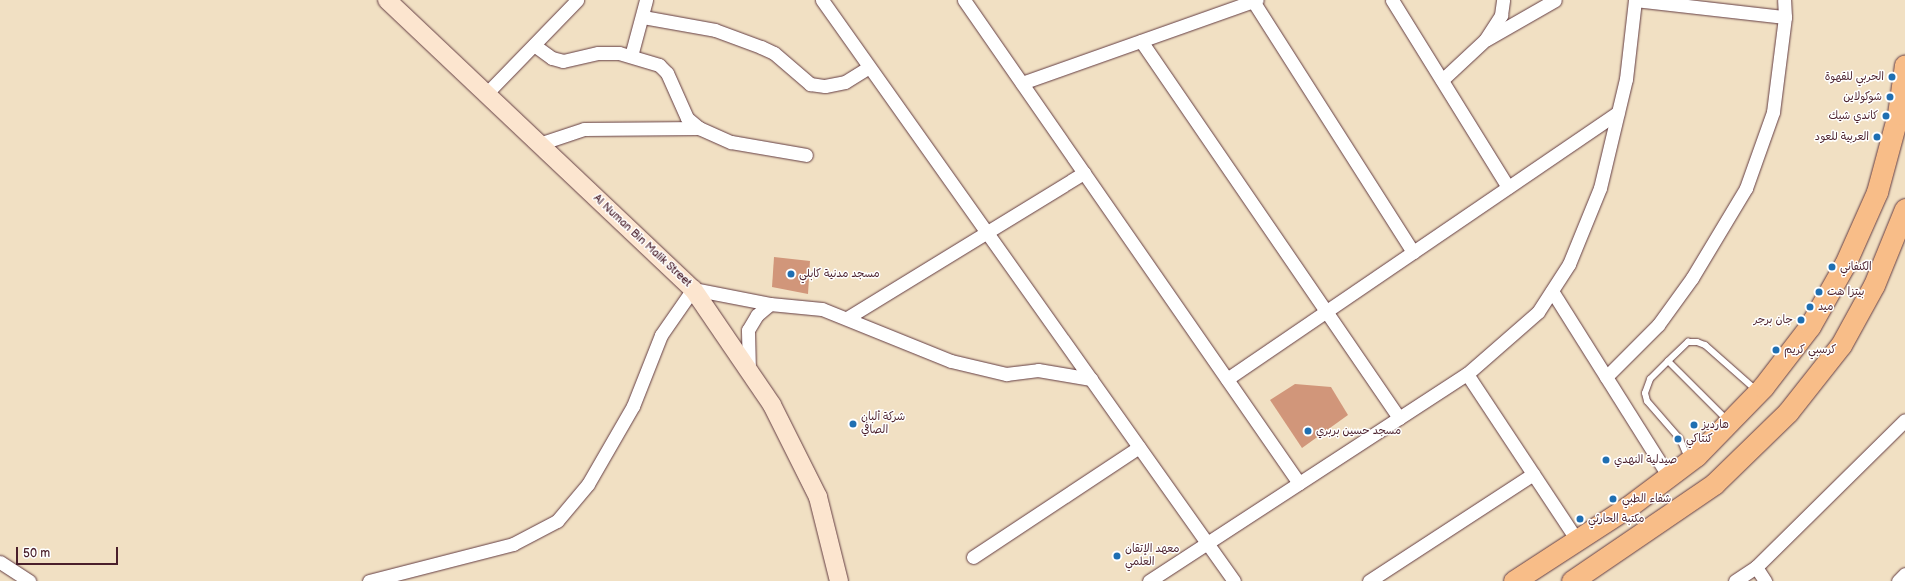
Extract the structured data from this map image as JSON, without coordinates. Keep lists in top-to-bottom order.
{
  "streets": {
    "main road": ["Al Numan Bin Malik Street"]
  },
  "places": [
    "الحربي للقهوة",
    "شوكولاين",
    "كاندي شيك",
    "العربية للعود",
    "الكنفاني",
    "مسجد مدنية كابلي",
    "بيتزا هت",
    "ميد",
    "جان برجر",
    "كرسبي كريم",
    "شركة ألبان الصافي",
    "هارديز",
    "مسجد حسين بربري",
    "كنتاكي",
    "صيدلية النهدي",
    "شفاء الطبي",
    "مكتبة الحارثي",
    "معهد الإتقان العلمي"
  ],
  "scale_bar": "50 m"
}
